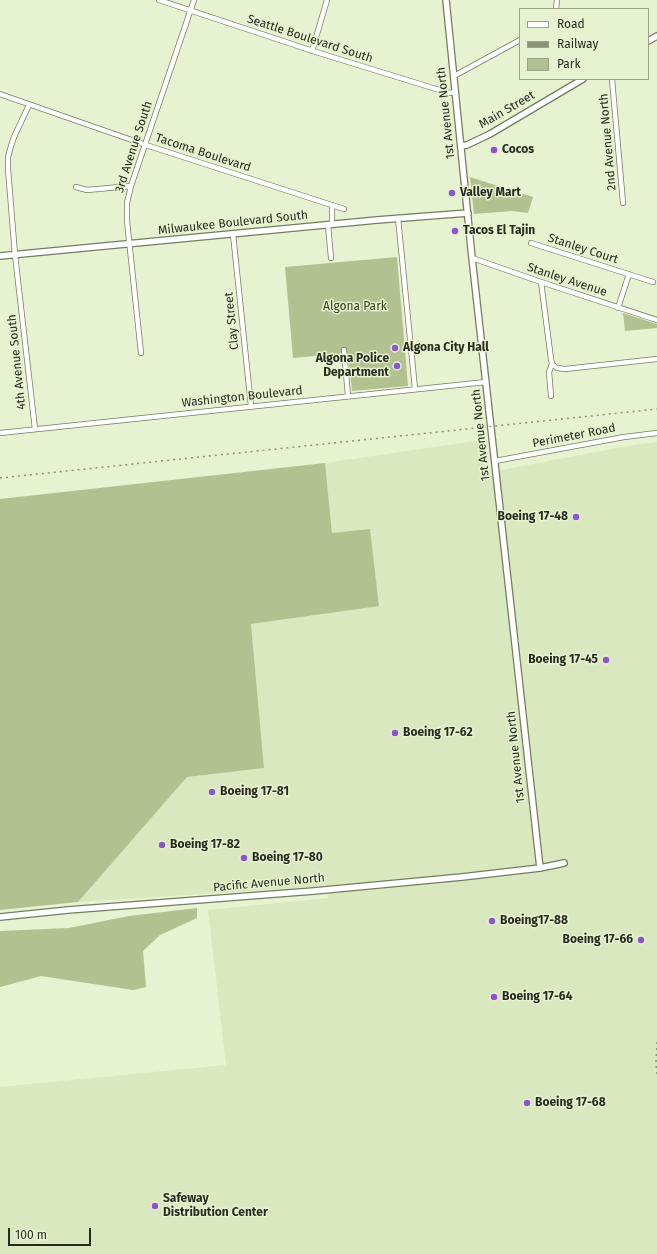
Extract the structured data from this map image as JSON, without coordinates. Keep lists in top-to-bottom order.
{
  "streets": {
    "street": [
      "Seattle Boulevard South",
      "Main Street",
      "1st Avenue North",
      "2nd Avenue North",
      "3rd Avenue South",
      "Tacoma Boulevard",
      "Milwaukee Boulevard South",
      "Stanley Court",
      "Stanley Avenue",
      "Clay Street",
      "4th Avenue South",
      "Washington Boulevard",
      "Perimeter Road",
      "Pacific Avenue North"
    ]
  },
  "crossings": [
    ["Seattle Boulevard South", "1st Avenue North"],
    ["Seattle Boulevard South", "3rd Avenue South"],
    ["Main Street", "1st Avenue North"],
    ["1st Avenue North", "Milwaukee Boulevard South"],
    ["1st Avenue North", "Stanley Avenue"],
    ["1st Avenue North", "Washington Boulevard"],
    ["1st Avenue North", "Perimeter Road"],
    ["1st Avenue North", "Pacific Avenue North"],
    ["3rd Avenue South", "Tacoma Boulevard"],
    ["3rd Avenue South", "Milwaukee Boulevard South"],
    ["Tacoma Boulevard", "4th Avenue South"],
    ["Milwaukee Boulevard South", "Clay Street"],
    ["Milwaukee Boulevard South", "4th Avenue South"],
    ["Stanley Court", "Stanley Avenue"],
    ["Clay Street", "Washington Boulevard"],
    ["4th Avenue South", "Washington Boulevard"]
  ],
  "parks": ["Algona Park"],
  "places": [
    "Cocos",
    "Valley Mart",
    "Tacos El Tajin",
    "Algona City Hall",
    "Algona Police Department",
    "Boeing 17-48",
    "Boeing 17-45",
    "Boeing 17-62",
    "Boeing 17-81",
    "Boeing 17-82",
    "Boeing 17-80",
    "Boeing17-88",
    "Boeing 17-66",
    "Boeing 17-64",
    "Boeing 17-68",
    "Safeway Distribution Center"
  ],
  "legend": ["Road", "Railway", "Park"],
  "scale_bar": "100 m"
}
